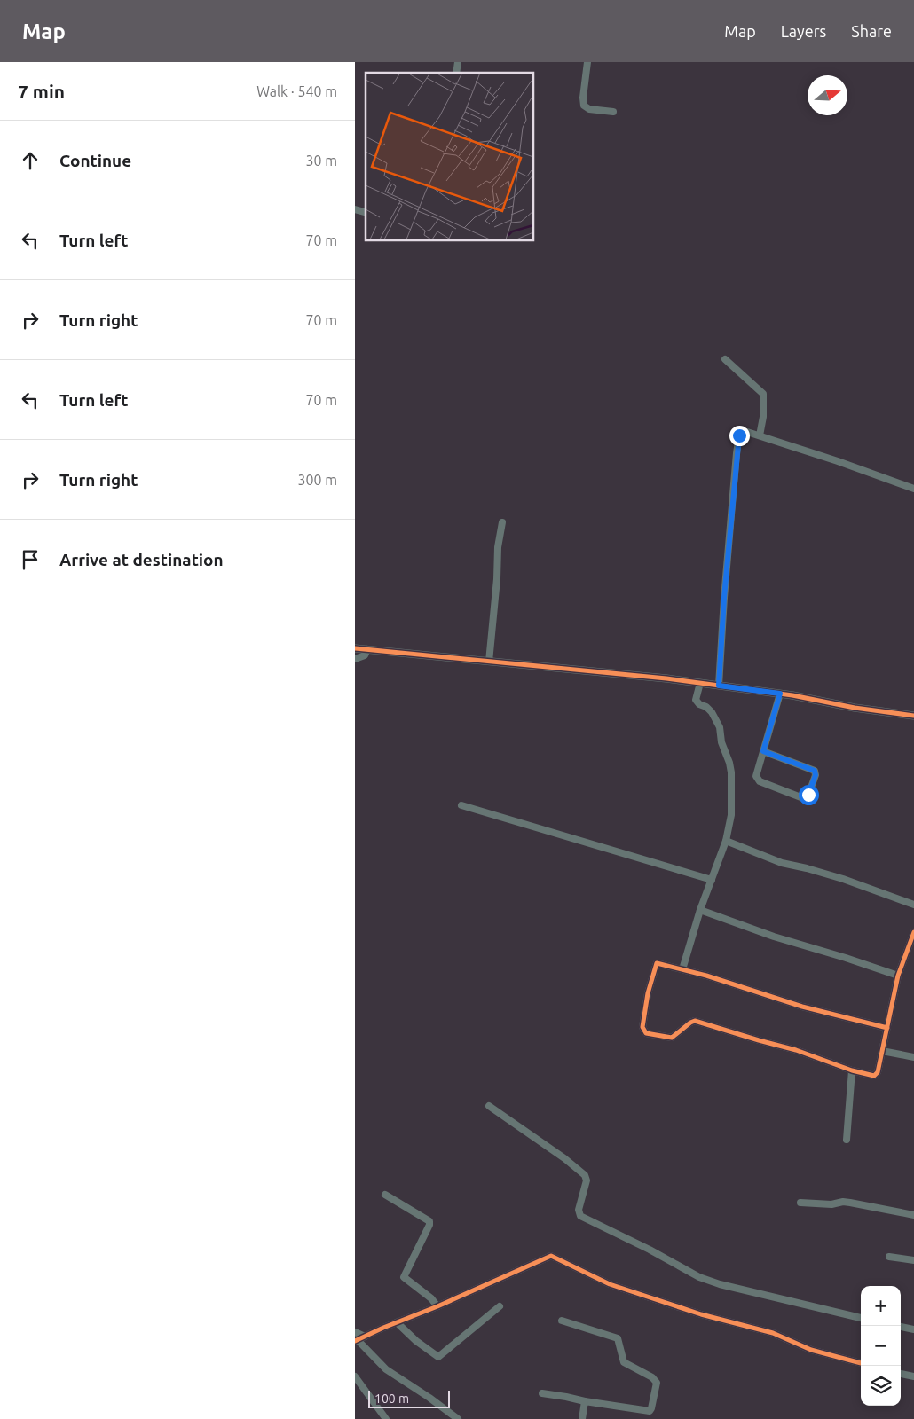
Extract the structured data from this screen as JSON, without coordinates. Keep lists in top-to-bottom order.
{
  "scale_bar": "100 m",
  "north": "right",
  "page": {
    "header": "Map",
    "nav": ["Map", "Layers", "Share"],
    "heading": ["7 min", "Walk · 540 m"],
    "list": [
      ["Continue", "30 m"],
      ["Turn left", "70 m"],
      ["Turn right", "70 m"],
      ["Turn left", "70 m"],
      ["Turn right", "300 m"],
      "Arrive at destination"
    ],
    "map_buttons": ["+", "−"],
    "scale": "100 m"
  }
}
